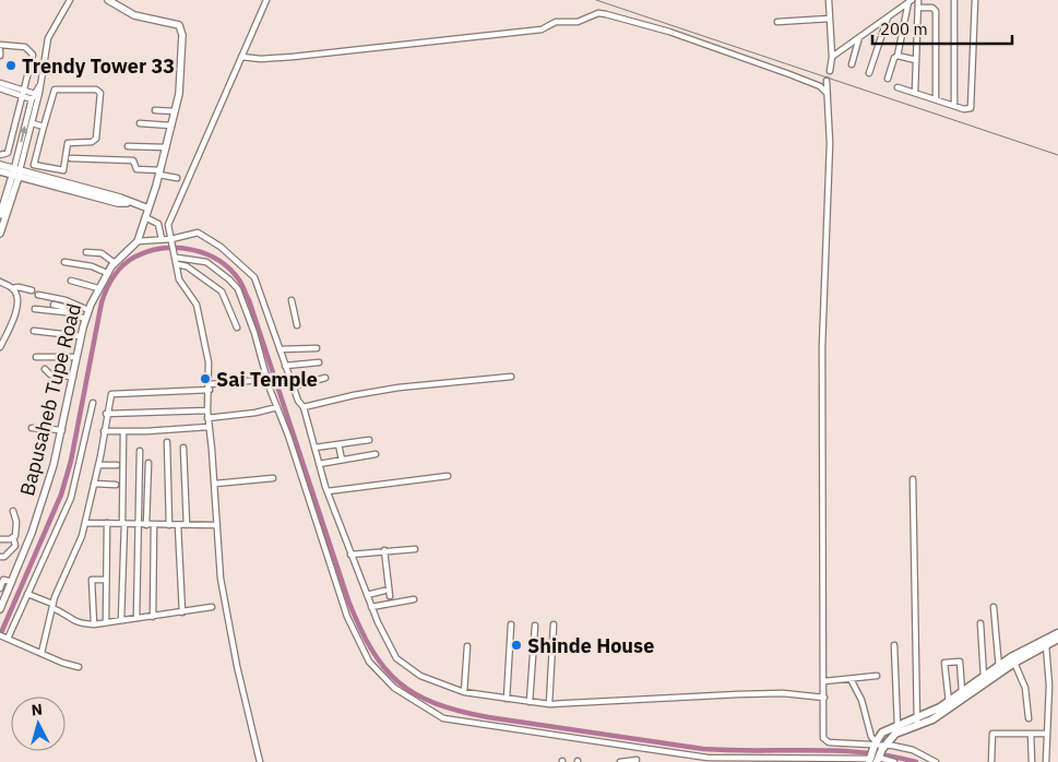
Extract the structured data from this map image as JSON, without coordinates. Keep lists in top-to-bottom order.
{
  "streets": {
    "street": ["Bapusaheb Tupe Road"]
  },
  "places": ["Trendy Tower 33", "Sai Temple", "Shinde House"],
  "scale_bar": "200 m",
  "north": "top"
}
